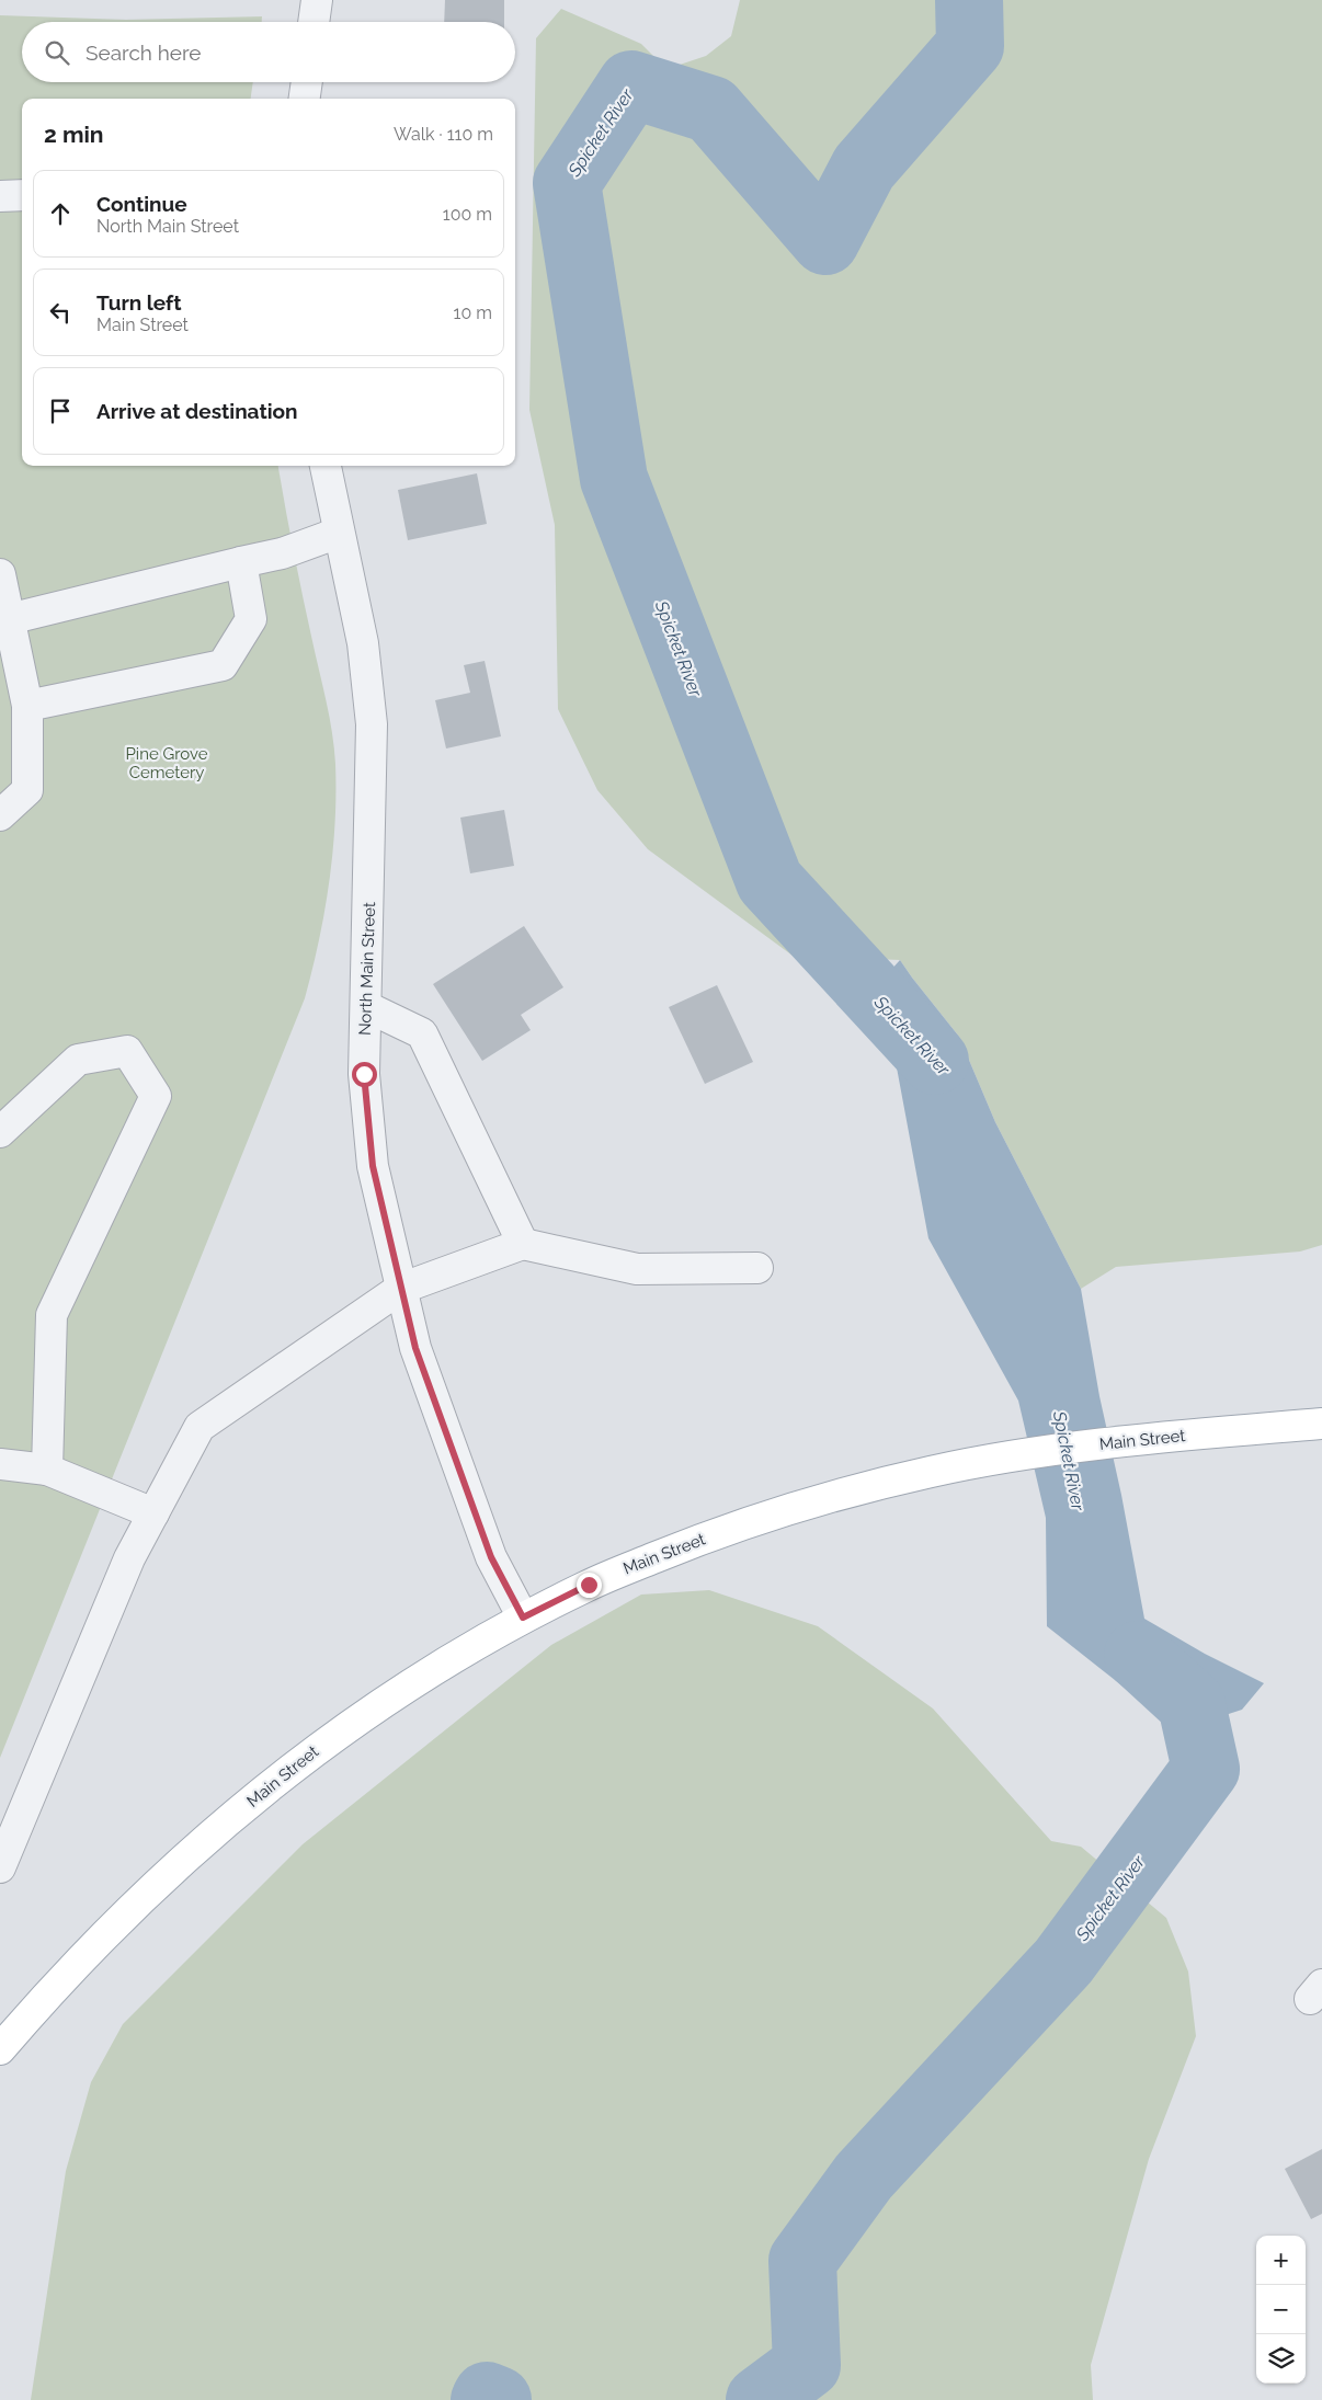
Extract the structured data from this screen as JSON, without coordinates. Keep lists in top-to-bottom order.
{
  "streets": {
    "main road": ["Main Street"],
    "street": ["North Main Street"]
  },
  "crossings": [
    ["North Main Street", "Main Street"]
  ],
  "water": ["Spicket River"],
  "parks": ["Pine Grove Cemetery"],
  "page": {
    "search": "Search here",
    "heading": ["2 min", "Walk · 110 m"],
    "list": [
      ["Continue", "North Main Street", "100 m"],
      ["Turn left", "Main Street", "10 m"],
      "Arrive at destination"
    ],
    "map_buttons": ["+", "−"]
  }
}
